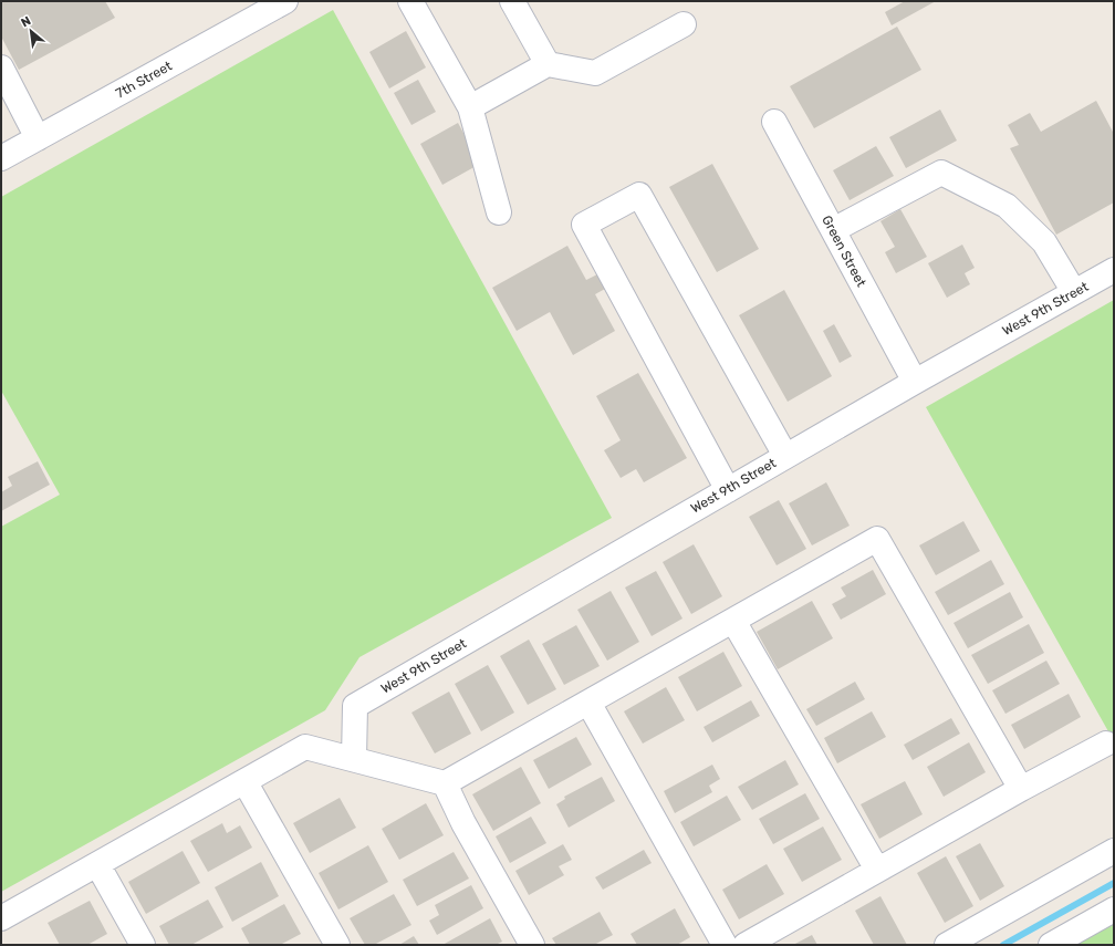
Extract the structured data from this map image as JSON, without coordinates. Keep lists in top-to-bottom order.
{
  "streets": {
    "street": ["7th Street", "Green Street", "West 9th Street"]
  },
  "crossings": [
    ["Green Street", "West 9th Street"]
  ],
  "north": "top left"
}
